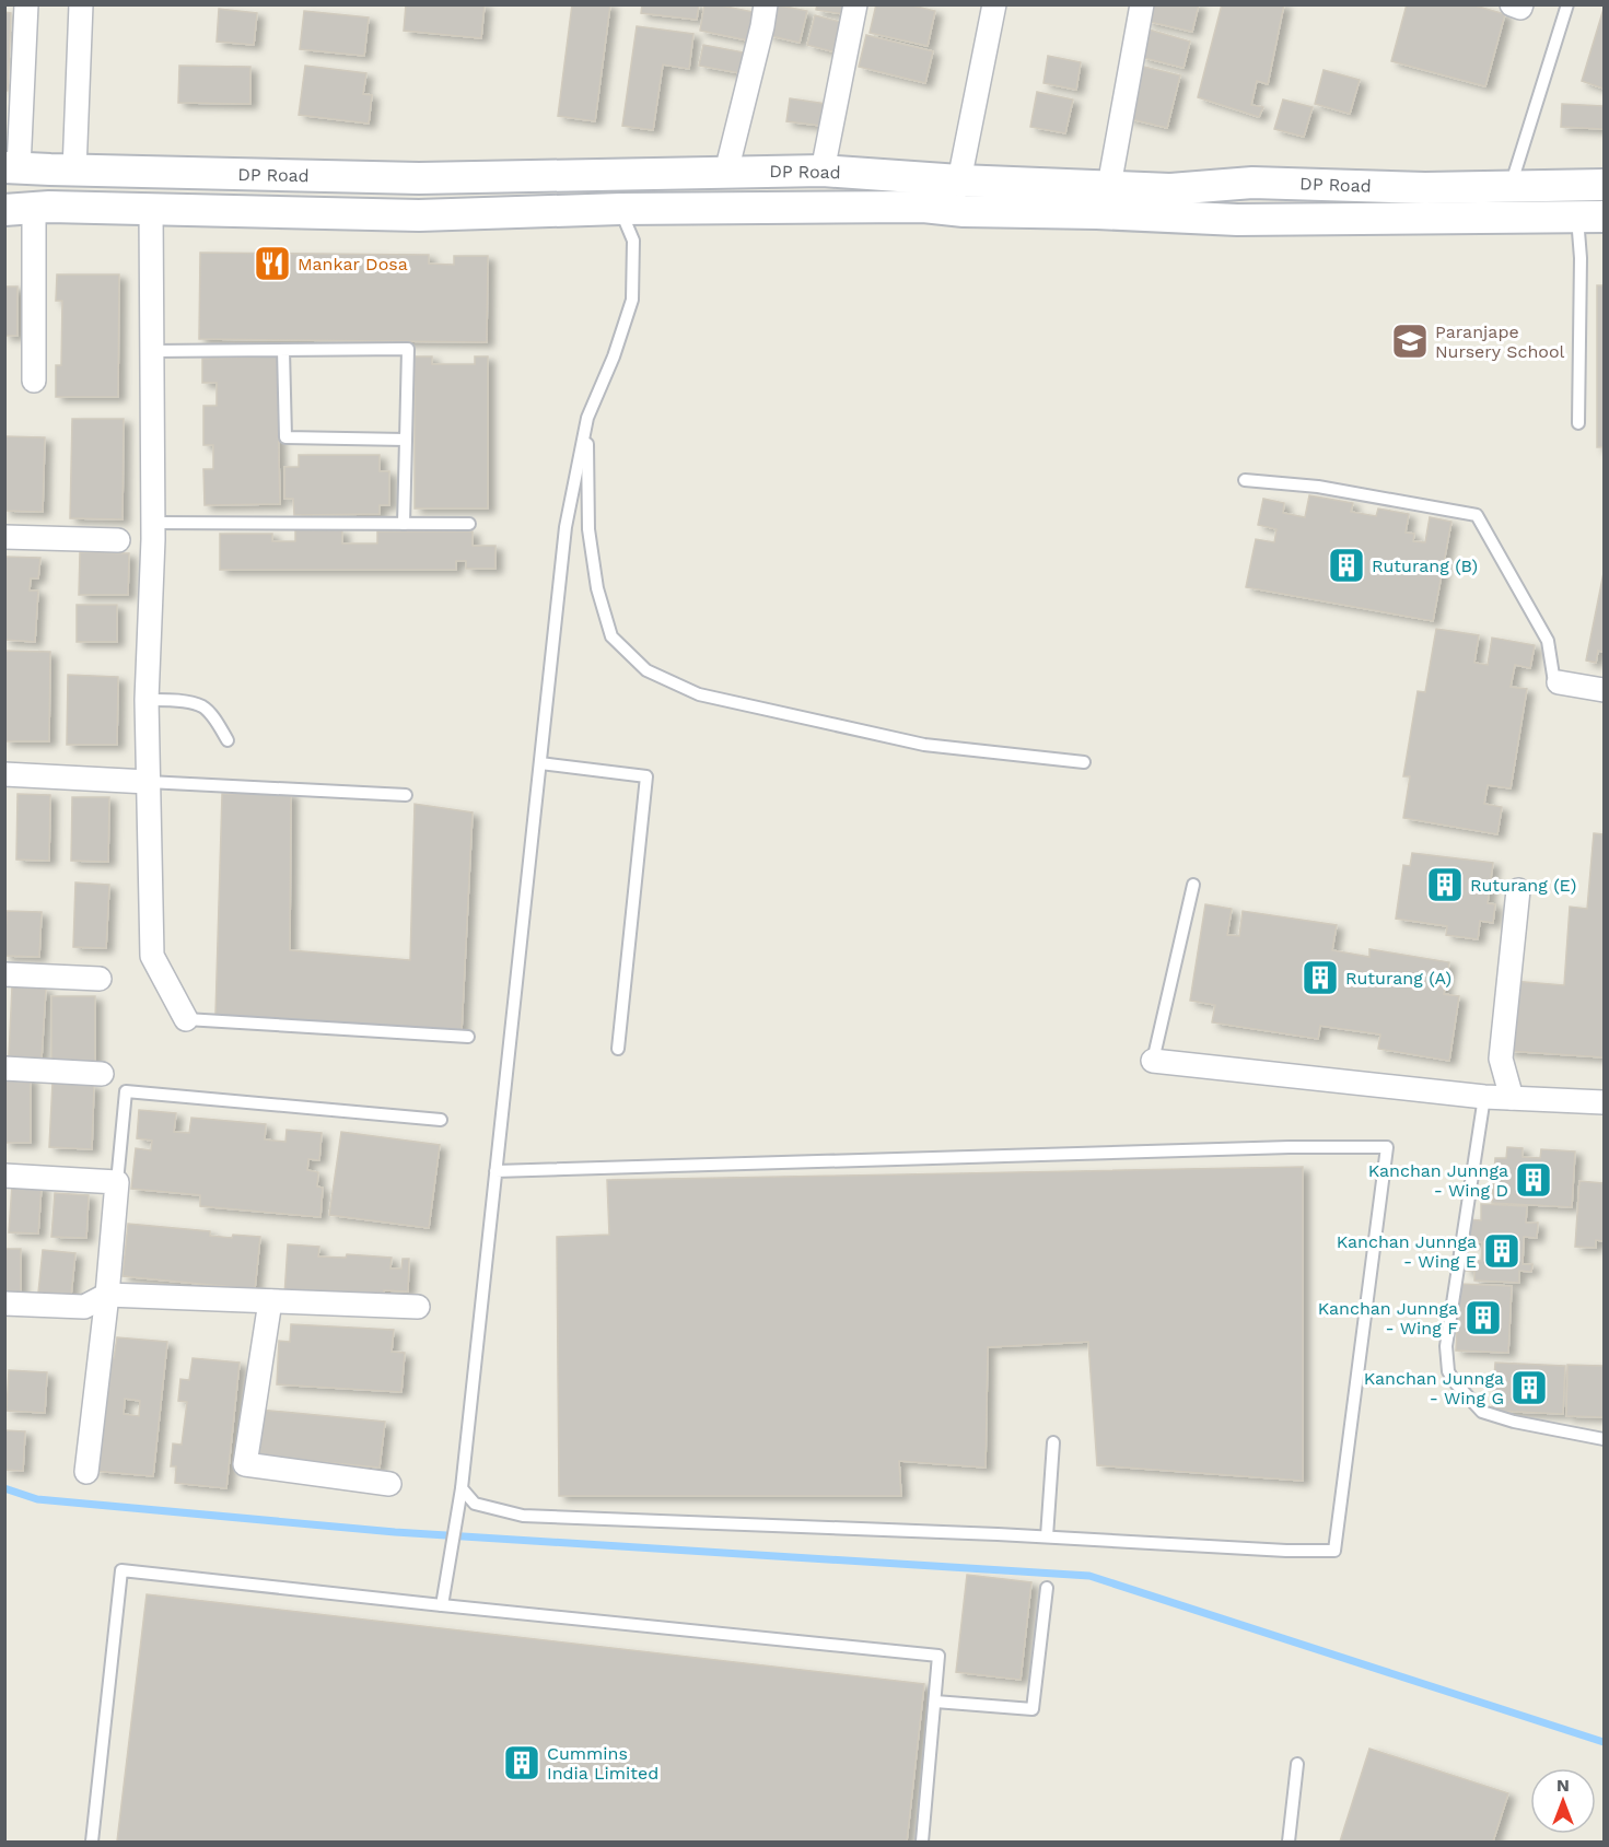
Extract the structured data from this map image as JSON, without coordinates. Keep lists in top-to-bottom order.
{
  "streets": {
    "main road": ["DP Road"]
  },
  "places": {
    "restaurant": ["Mankar Dosa"],
    "school or university": ["Paranjape Nursery School"],
    "building": [
      "Ruturang (B)",
      "Ruturang (E)",
      "Ruturang (A)",
      "Kanchan Junnga - Wing D",
      "Kanchan Junnga - Wing E",
      "Kanchan Junnga - Wing F",
      "Kanchan Junnga - Wing G",
      "Cummins India Limited"
    ]
  },
  "north": "top"
}
